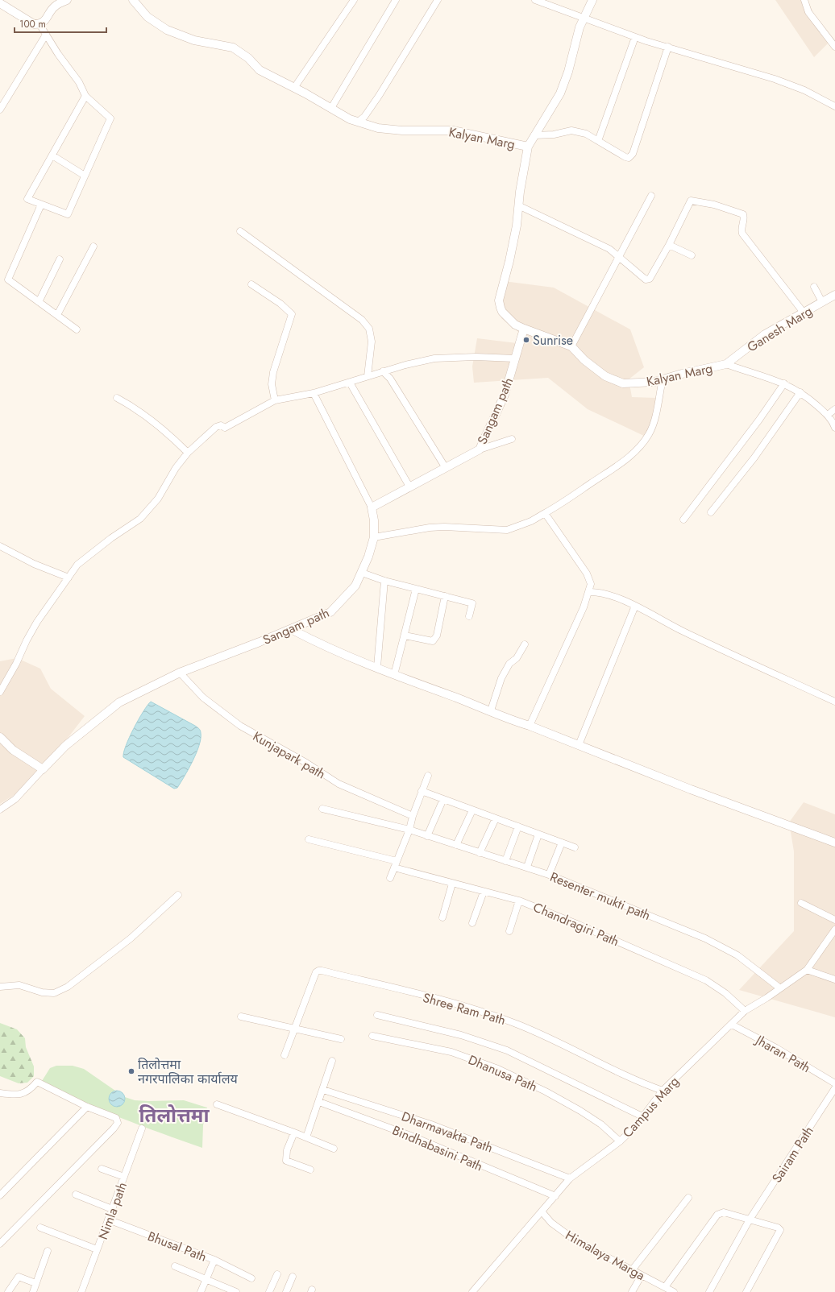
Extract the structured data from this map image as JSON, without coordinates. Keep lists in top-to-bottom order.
{
  "streets": {
    "street": [
      "Kalyan Marg",
      "Ganesh Marg",
      "Sangam path",
      "Kunjapark path",
      "Resenter mukti path",
      "Chandragiri Path",
      "Shree Ram Path",
      "Jharan Path",
      "Dhanusa Path",
      "Campus Marg",
      "Dharmavakta Path",
      "Bindhabasini Path",
      "Sairam Path",
      "Nimla path",
      "Bhusal Path",
      "Himalaya Marga"
    ]
  },
  "crossings": [
    ["Kalyan Marg", "Ganesh Marg"],
    ["Kalyan Marg", "Sangam path"],
    ["Sangam path", "Kunjapark path"],
    ["Resenter mukti path", "Campus Marg"],
    ["Chandragiri Path", "Campus Marg"],
    ["Shree Ram Path", "Campus Marg"],
    ["Jharan Path", "Campus Marg"],
    ["Dhanusa Path", "Campus Marg"],
    ["Campus Marg", "Dharmavakta Path"],
    ["Campus Marg", "Bindhabasini Path"],
    ["Campus Marg", "Himalaya Marga"],
    ["Nimla path", "Bhusal Path"]
  ],
  "districts": ["तिलोत्तमा"],
  "places": ["Sunrise", "तिलोत्तमा नगरपालिका कार्यालय"],
  "scale_bar": "100 m"
}
